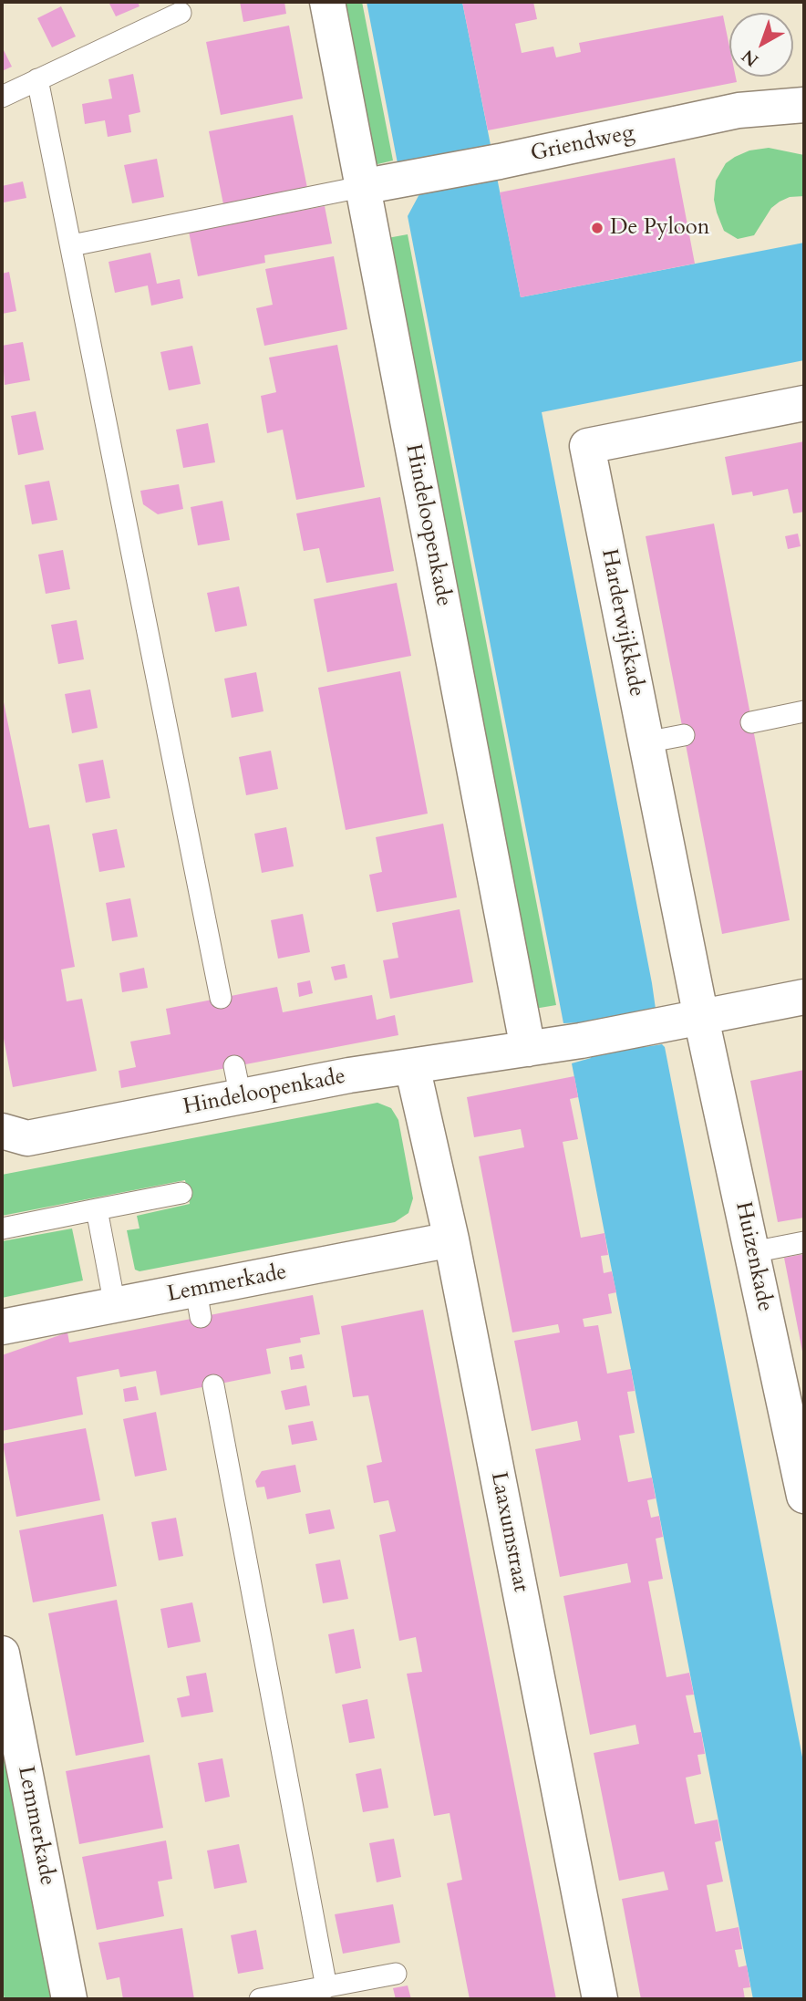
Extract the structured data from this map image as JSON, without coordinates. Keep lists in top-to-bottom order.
{
  "streets": {
    "street": [
      "Griendweg",
      "Hindeloopenkade",
      "Harderwijkkade",
      "Huizenkade",
      "Lemmerkade",
      "Laaxumstraat"
    ]
  },
  "crossings": [
    ["Griendweg", "Hindeloopenkade"],
    ["Hindeloopenkade", "Harderwijkkade"],
    ["Hindeloopenkade", "Huizenkade"],
    ["Hindeloopenkade", "Laaxumstraat"],
    ["Harderwijkkade", "Huizenkade"],
    ["Lemmerkade", "Laaxumstraat"]
  ],
  "places": ["De Pyloon"],
  "north": "bottom left"
}
